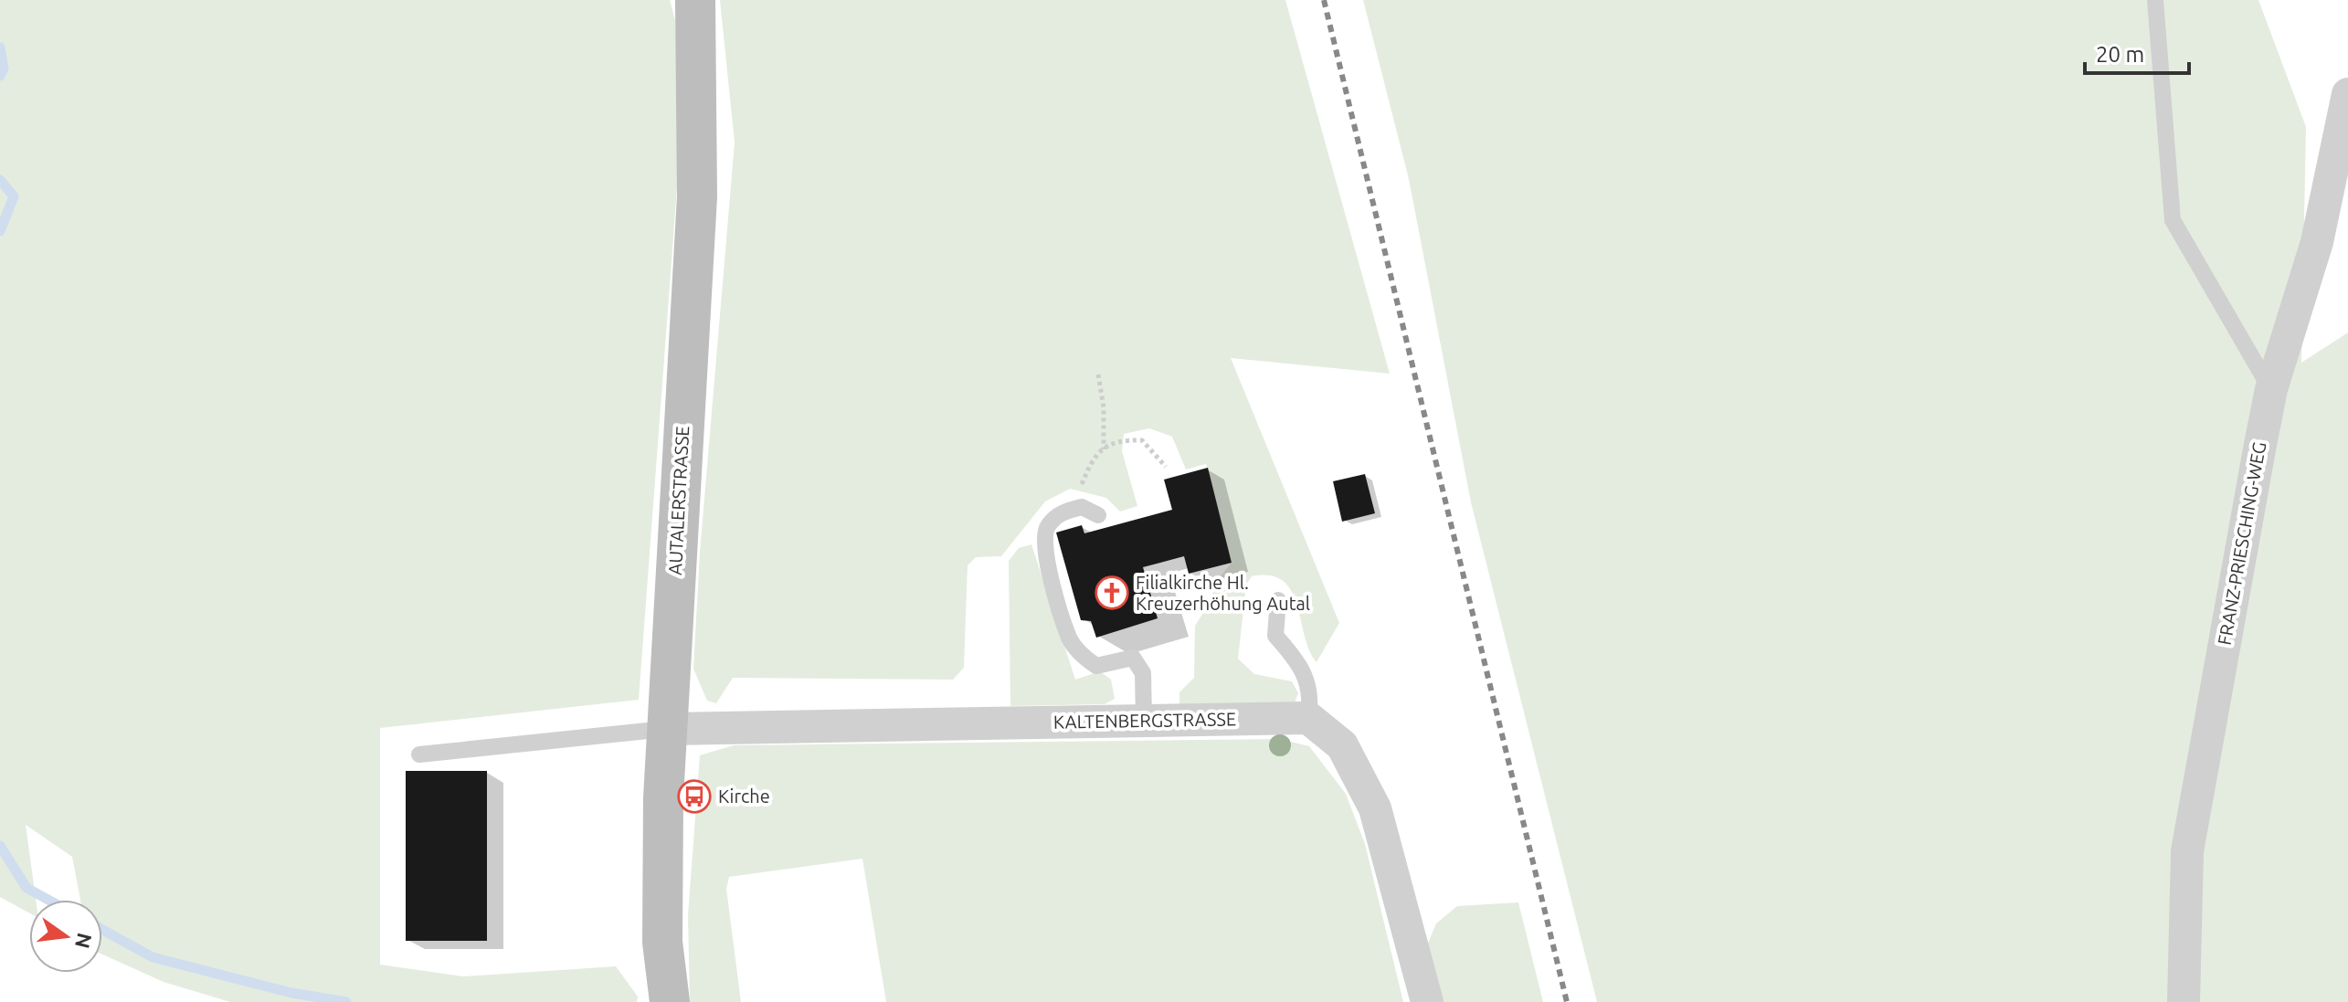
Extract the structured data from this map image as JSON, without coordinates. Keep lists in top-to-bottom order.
{
  "streets": {
    "main road": ["AUTALERSTRASSE"],
    "street": ["FRANZ-PRIESCHING-WEG", "KALTENBERGSTRASSE"]
  },
  "crossings": [
    ["AUTALERSTRASSE", "KALTENBERGSTRASSE"]
  ],
  "places": {
    "church": ["Filialkirche Hl. Kreuzerhöhung Autal"],
    "bus stop": ["Kirche"]
  },
  "scale_bar": "20 m",
  "north": "right"
}
